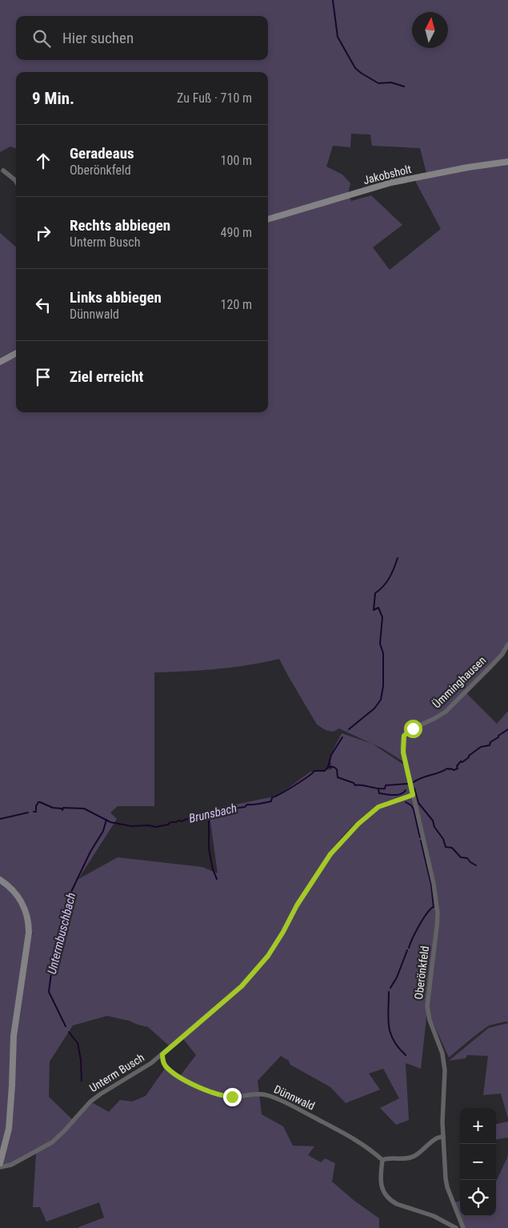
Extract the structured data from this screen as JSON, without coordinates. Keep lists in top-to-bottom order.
{
  "streets": {
    "street": [
      "Jakobsholt",
      "Ümminghausen",
      "Oberönkfeld",
      "Unterm Busch",
      "Dünnwald"
    ]
  },
  "crossings": [
    ["Ümminghausen", "Oberönkfeld"],
    ["Oberönkfeld", "Unterm Busch"],
    ["Unterm Busch", "Dünnwald"]
  ],
  "water": ["Brunsbach", "Untermbuschbach"],
  "north": "top",
  "page": {
    "search": "Hier suchen",
    "heading": ["9 Min.", "Zu Fuß · 710 m"],
    "list": [
      ["Geradeaus", "Oberönkfeld", "100 m"],
      ["Rechts abbiegen", "Unterm Busch", "490 m"],
      ["Links abbiegen", "Dünnwald", "120 m"],
      "Ziel erreicht"
    ],
    "map_buttons": ["+", "−"]
  }
}
